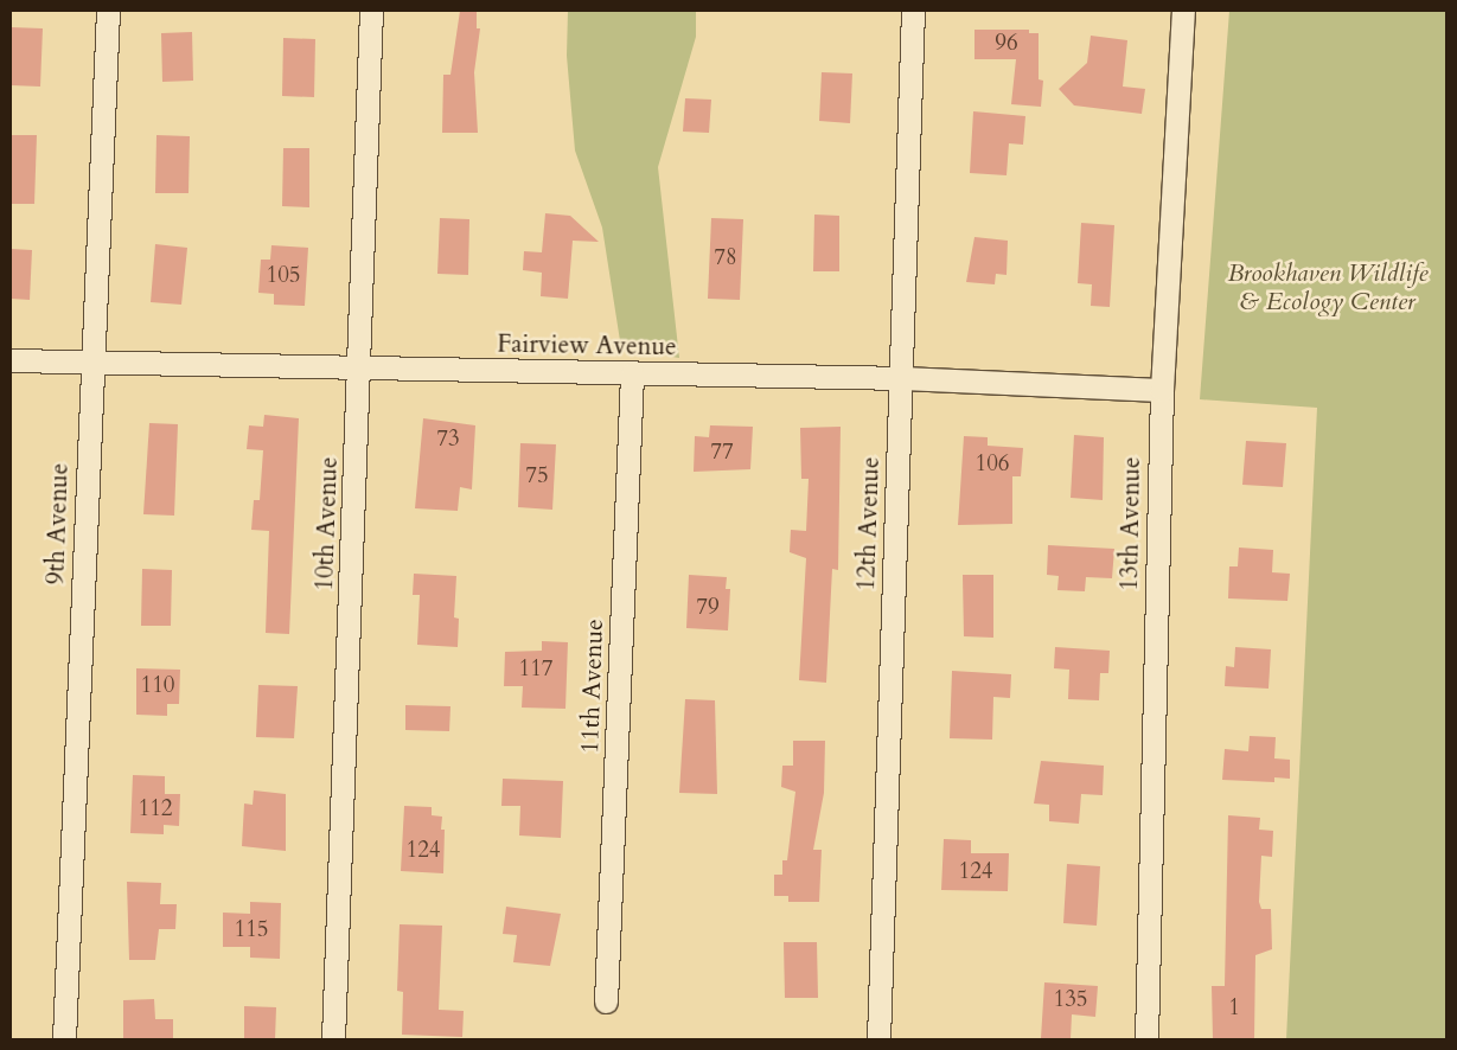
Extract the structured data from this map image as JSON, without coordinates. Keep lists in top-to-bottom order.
{
  "streets": {
    "street": [
      "Fairview Avenue",
      "9th Avenue",
      "10th Avenue",
      "12th Avenue",
      "13th Avenue",
      "11th Avenue"
    ]
  },
  "crossings": [
    ["Fairview Avenue", "9th Avenue"],
    ["Fairview Avenue", "10th Avenue"],
    ["Fairview Avenue", "12th Avenue"],
    ["Fairview Avenue", "13th Avenue"],
    ["Fairview Avenue", "11th Avenue"]
  ],
  "parks": ["Brookhaven Wildlife & Ecology Center"],
  "house_numbers": [
    "96",
    "78",
    "105",
    "73",
    "77",
    "106",
    "75",
    "79",
    "117",
    "110",
    "112",
    "124",
    "124",
    "115",
    "135",
    "1"
  ]
}
